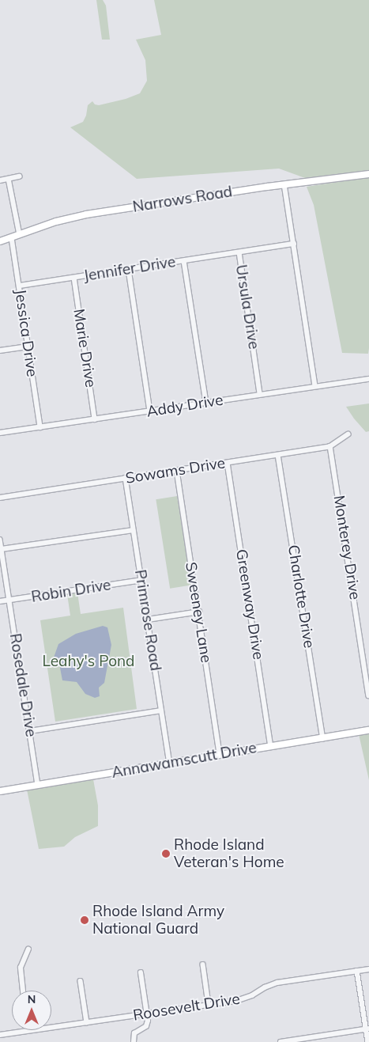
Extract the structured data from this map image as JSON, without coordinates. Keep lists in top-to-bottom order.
{
  "streets": {
    "street": [
      "Narrows Road",
      "Jennifer Drive",
      "Ursula Drive",
      "Jessica Drive",
      "Marie Drive",
      "Addy Drive",
      "Sowams Drive",
      "Monterey Drive",
      "Robin Drive",
      "Charlotte Drive",
      "Greenway Drive",
      "Sweeney Lane",
      "Primrose Road",
      "Rosedale Drive",
      "Annawamscutt Drive",
      "Roosevelt Drive"
    ]
  },
  "crossings": [
    ["Narrows Road", "Jessica Drive"],
    ["Jennifer Drive", "Ursula Drive"],
    ["Jennifer Drive", "Jessica Drive"],
    ["Jennifer Drive", "Marie Drive"],
    ["Ursula Drive", "Addy Drive"],
    ["Jessica Drive", "Addy Drive"],
    ["Marie Drive", "Addy Drive"],
    ["Sowams Drive", "Monterey Drive"],
    ["Sowams Drive", "Charlotte Drive"],
    ["Sowams Drive", "Greenway Drive"],
    ["Sowams Drive", "Sweeney Lane"],
    ["Sowams Drive", "Primrose Road"],
    ["Robin Drive", "Primrose Road"],
    ["Robin Drive", "Rosedale Drive"],
    ["Charlotte Drive", "Annawamscutt Drive"],
    ["Greenway Drive", "Annawamscutt Drive"],
    ["Sweeney Lane", "Annawamscutt Drive"],
    ["Primrose Road", "Annawamscutt Drive"],
    ["Rosedale Drive", "Annawamscutt Drive"]
  ],
  "parks": ["Leahy's Pond"],
  "places": ["Rhode Island Veteran's Home", "Rhode Island Army National Guard"],
  "north": "top"
}
